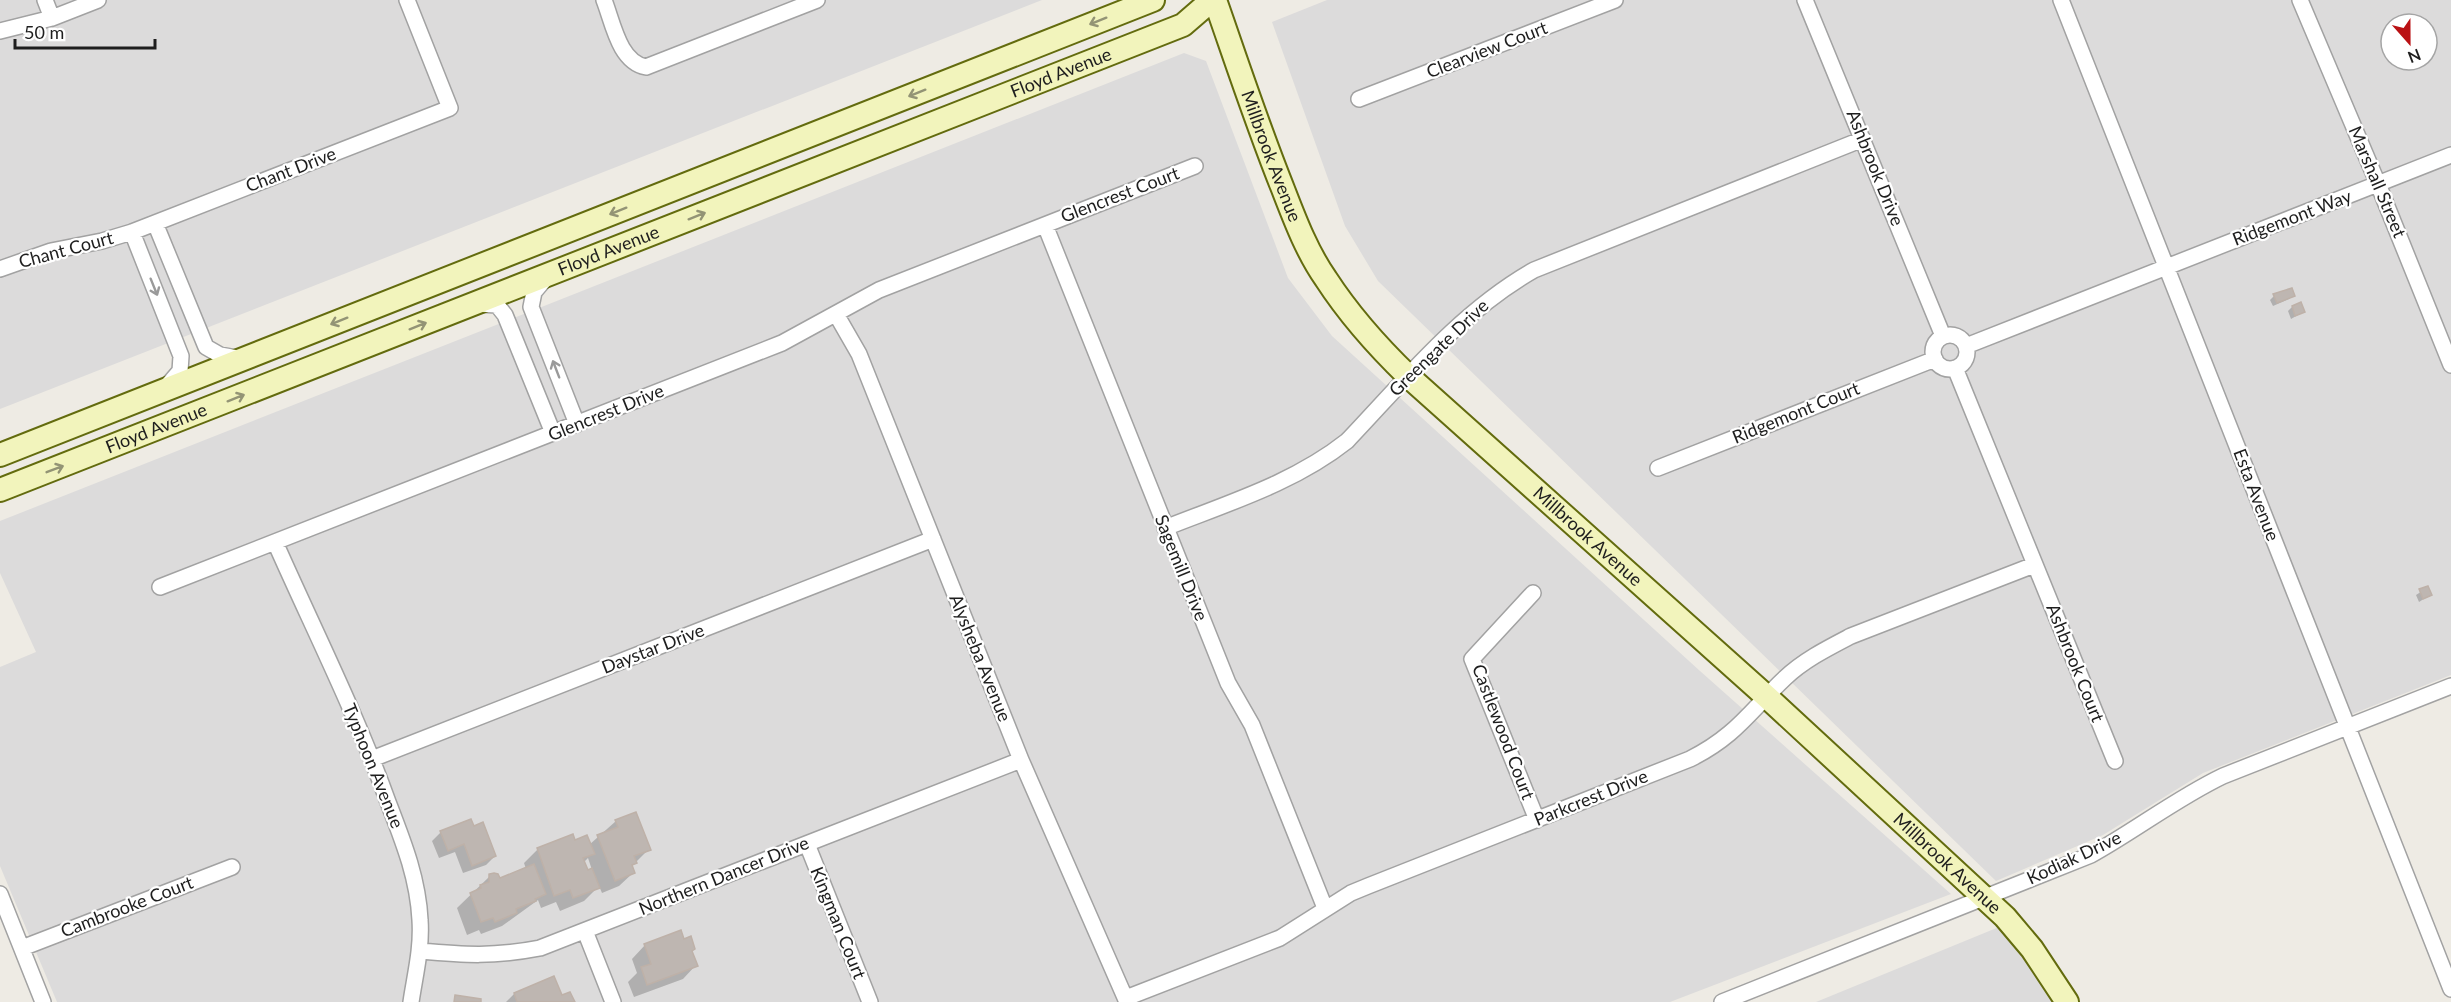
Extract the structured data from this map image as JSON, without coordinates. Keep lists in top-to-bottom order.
{
  "streets": {
    "street": [
      "Clearview Court",
      "Floyd Avenue",
      "Millbrook Avenue",
      "Ashbrook Drive",
      "Chant Drive",
      "Marshall Street",
      "Glencrest Court",
      "Ridgemont Way",
      "Chant Court",
      "Greengate Drive",
      "Glencrest Drive",
      "Ridgemont Court",
      "Esta Avenue",
      "Sagemill Drive",
      "Daystar Drive",
      "Alysheba Avenue",
      "Ashbrook Court",
      "Castlewood Court",
      "Typhoon Avenue",
      "Parkcrest Drive",
      "Kodiak Drive",
      "Northern Dancer Drive",
      "Cambrooke Court",
      "Kingman Court"
    ]
  },
  "crossings": [
    ["Floyd Avenue", "Millbrook Avenue"],
    ["Millbrook Avenue", "Greengate Drive"],
    ["Millbrook Avenue", "Parkcrest Drive"],
    ["Millbrook Avenue", "Kodiak Drive"],
    ["Ashbrook Drive", "Greengate Drive"],
    ["Ashbrook Drive", "Ridgemont Court"],
    ["Chant Drive", "Chant Court"],
    ["Marshall Street", "Ridgemont Way"],
    ["Glencrest Court", "Glencrest Drive"],
    ["Glencrest Court", "Sagemill Drive"],
    ["Ridgemont Way", "Esta Avenue"],
    ["Greengate Drive", "Sagemill Drive"],
    ["Glencrest Drive", "Sagemill Drive"],
    ["Glencrest Drive", "Alysheba Avenue"],
    ["Glencrest Drive", "Typhoon Avenue"],
    ["Esta Avenue", "Kodiak Drive"],
    ["Sagemill Drive", "Parkcrest Drive"],
    ["Daystar Drive", "Alysheba Avenue"],
    ["Daystar Drive", "Typhoon Avenue"],
    ["Alysheba Avenue", "Parkcrest Drive"],
    ["Alysheba Avenue", "Northern Dancer Drive"],
    ["Ashbrook Court", "Parkcrest Drive"],
    ["Castlewood Court", "Parkcrest Drive"],
    ["Typhoon Avenue", "Northern Dancer Drive"],
    ["Northern Dancer Drive", "Kingman Court"]
  ],
  "scale_bar": "50 m",
  "north": "bottom"
}
